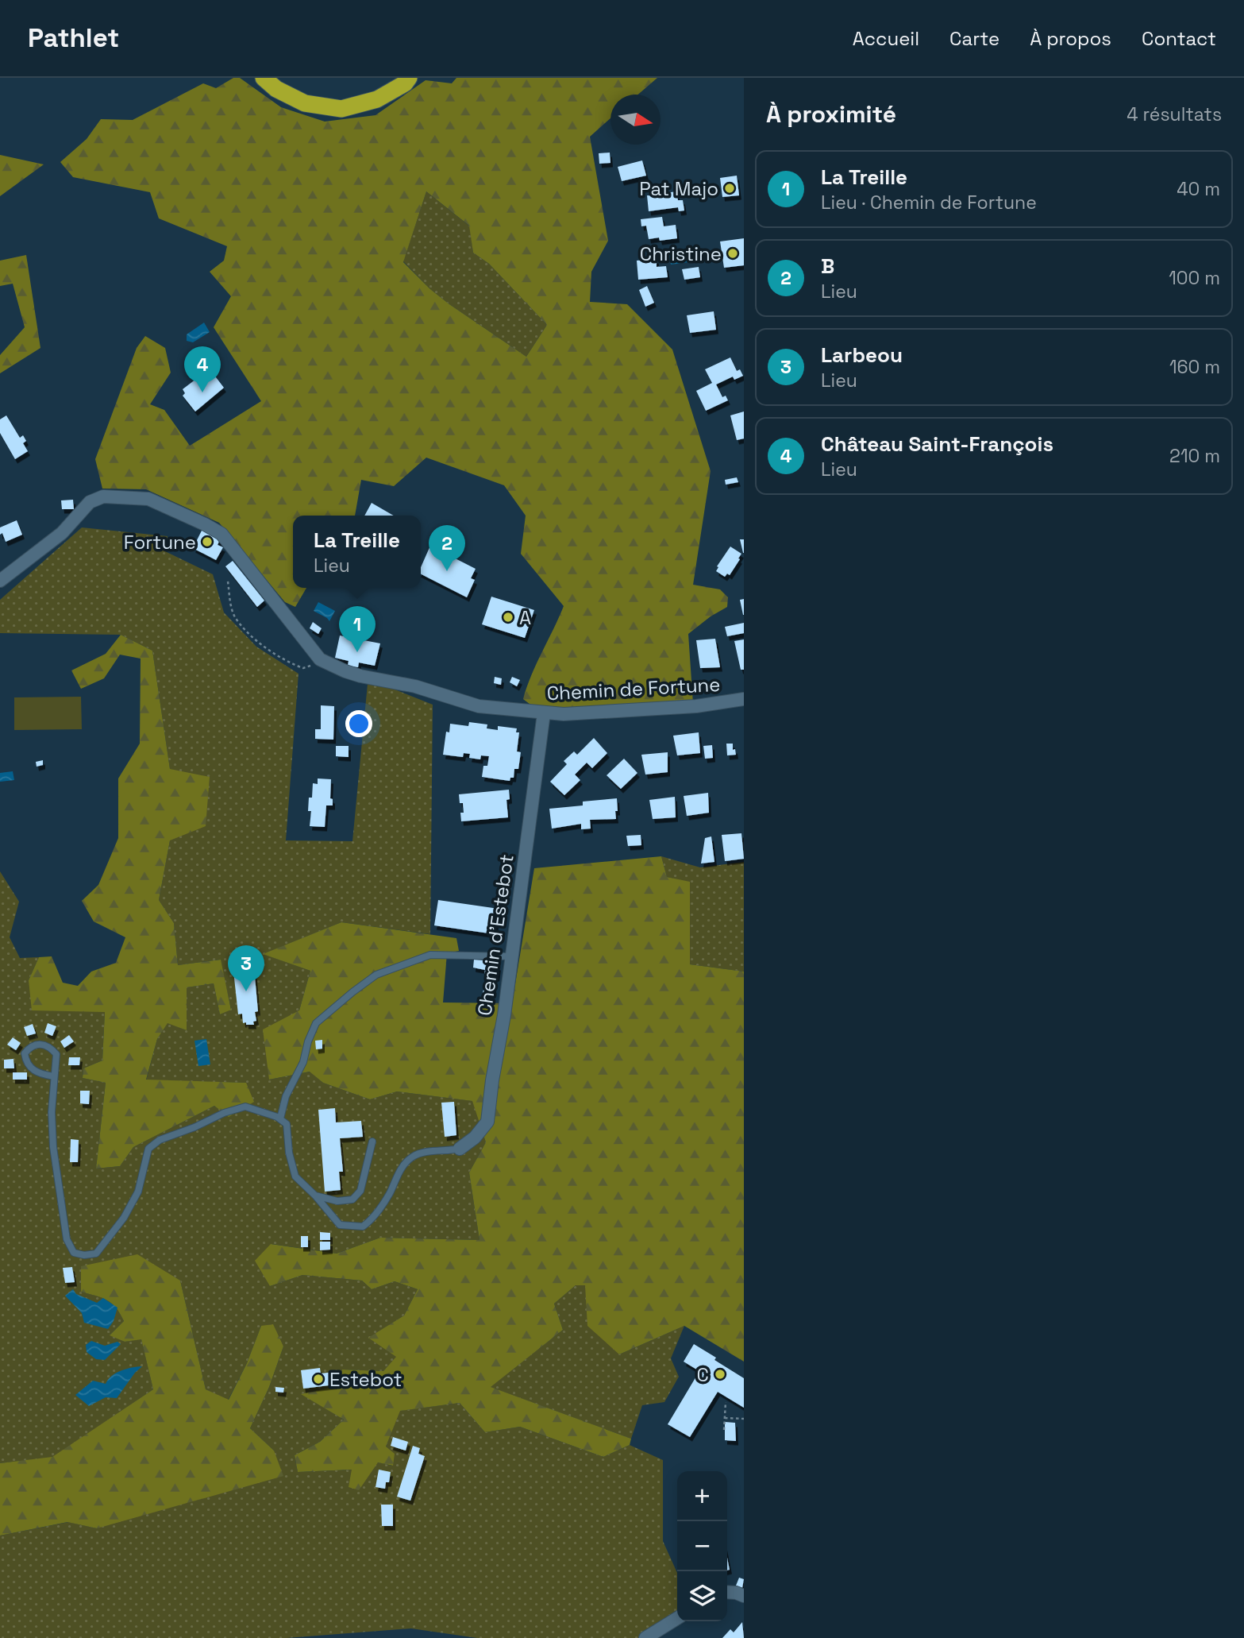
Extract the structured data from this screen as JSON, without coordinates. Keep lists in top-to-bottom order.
{
  "streets": {
    "street": ["Chemin de Fortune", "Chemin d'Estebot"]
  },
  "crossings": [
    ["Chemin de Fortune", "Chemin d'Estebot"]
  ],
  "places": [
    "Pat Majo",
    "Christine",
    "Fortune",
    "A",
    "C",
    "Estebot"
  ],
  "north": "right",
  "page": {
    "header": "Pathlet",
    "nav": [
      "Accueil",
      "Carte",
      "À propos",
      "Contact"
    ],
    "heading": ["À proximité", "4 résultats"],
    "list": [
      {
        "mark": "1",
        "name": "La Treille",
        "note": "Lieu · Chemin de Fortune",
        "value": "40 m"
      },
      {
        "mark": "2",
        "name": "B",
        "note": "Lieu",
        "value": "100 m"
      },
      {
        "mark": "3",
        "name": "Larbeou",
        "note": "Lieu",
        "value": "160 m"
      },
      {
        "mark": "4",
        "name": "Château Saint-François",
        "note": "Lieu",
        "value": "210 m"
      }
    ],
    "pins": [
      "4",
      "2",
      "1",
      "3"
    ],
    "popup": ["La Treille", "Lieu"],
    "map_buttons": ["+", "−"]
  }
}
